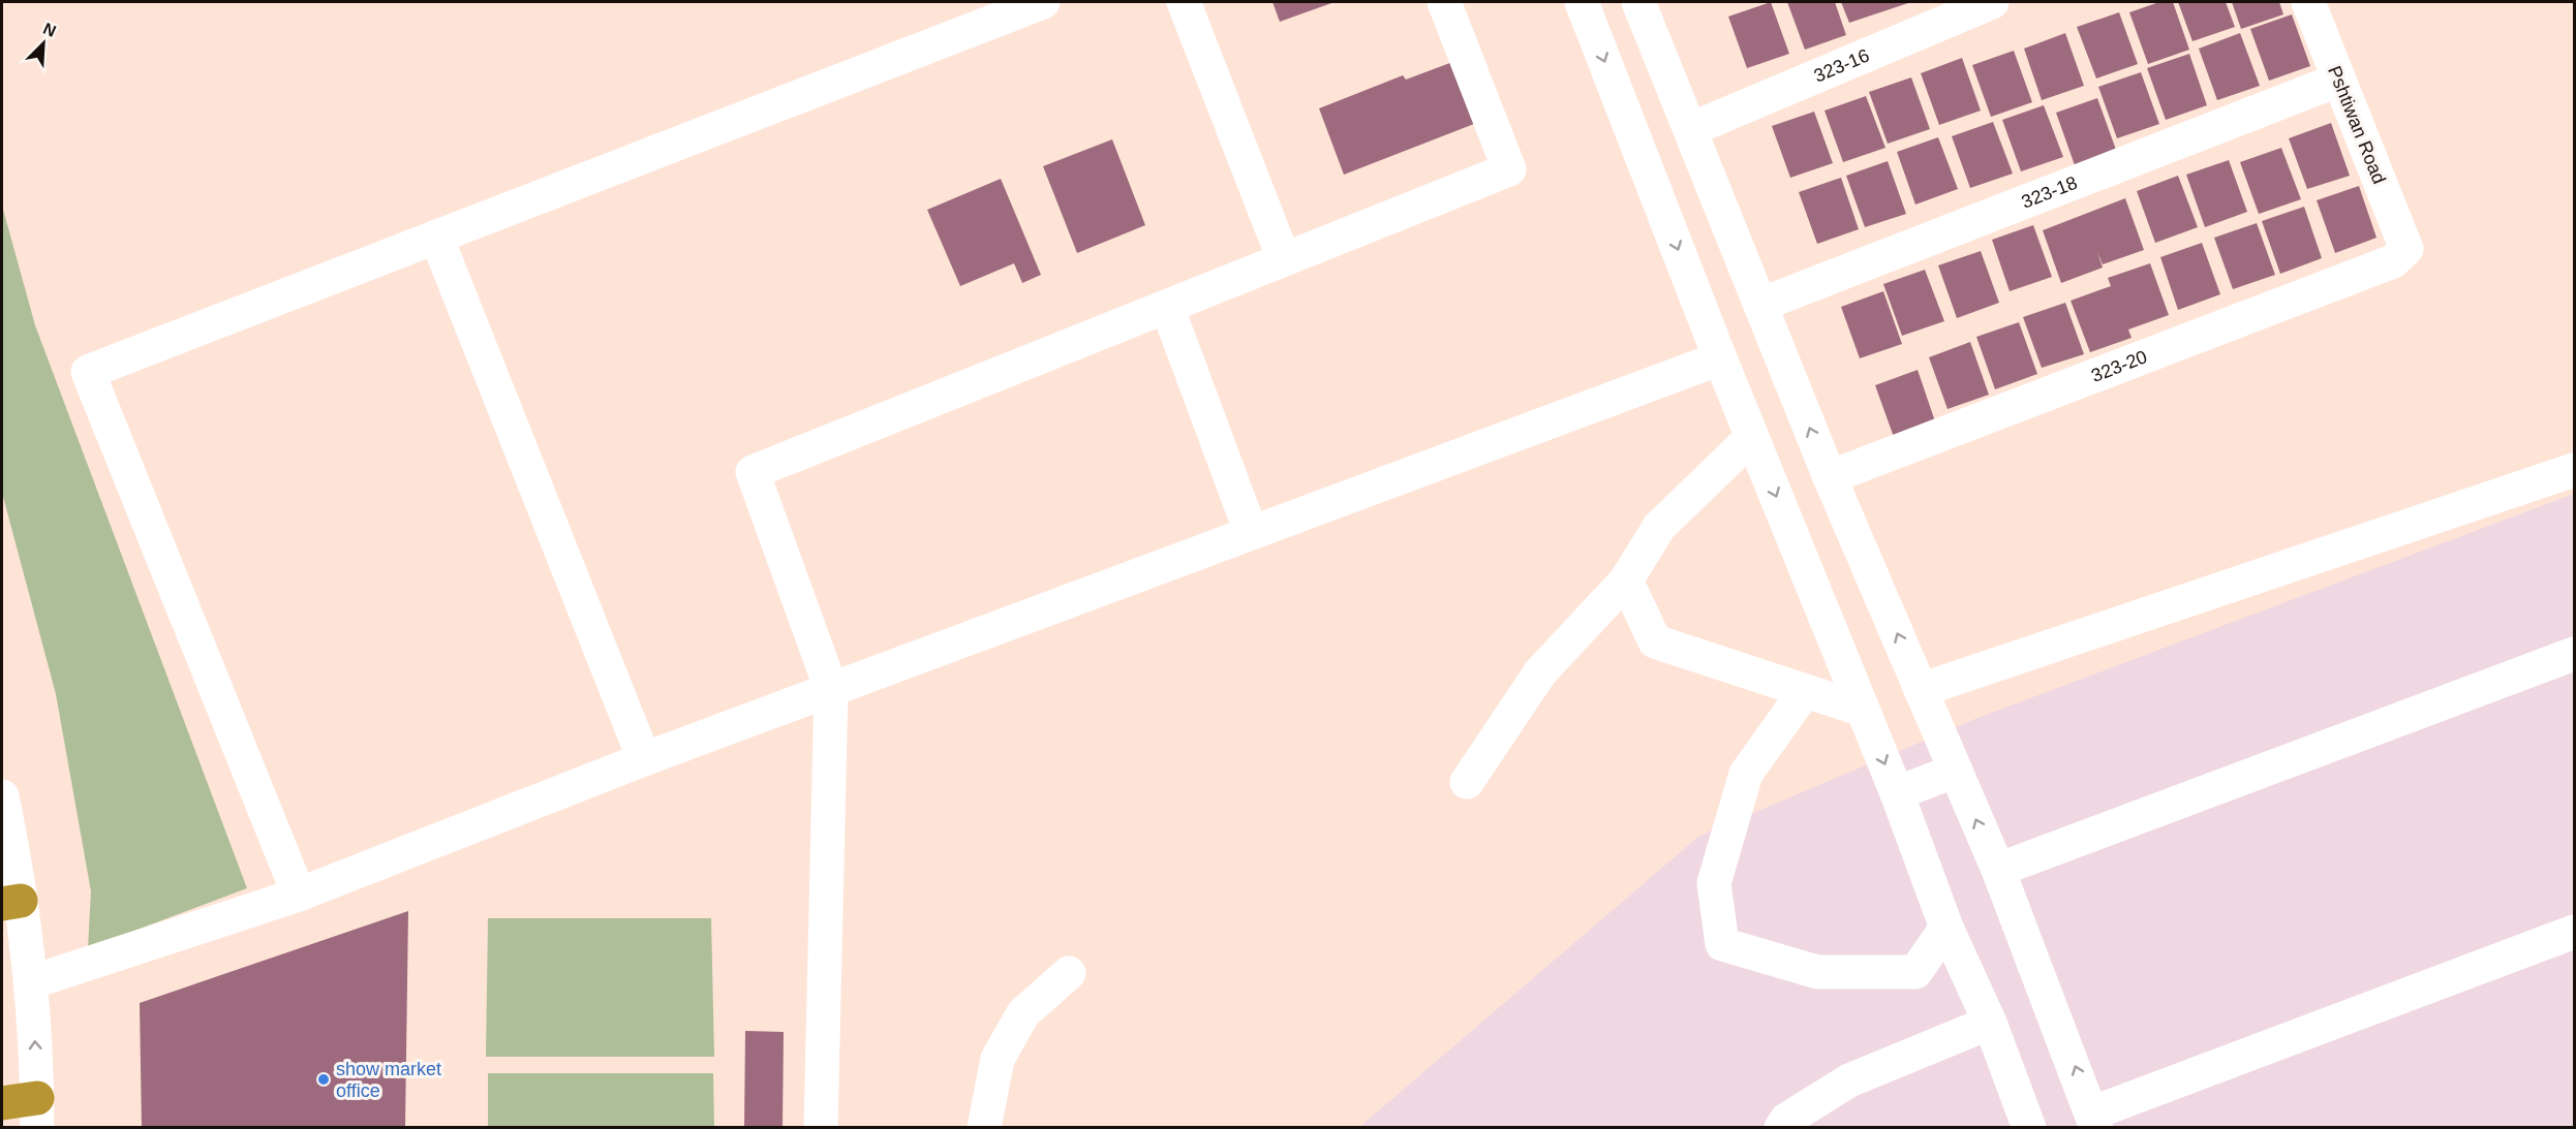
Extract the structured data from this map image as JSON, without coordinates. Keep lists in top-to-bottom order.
{
  "streets": {
    "street": [
      "323-16",
      "Pshtiwan Road",
      "323-18",
      "323-20"
    ]
  },
  "crossings": [
    ["Pshtiwan Road", "323-18"],
    ["Pshtiwan Road", "323-20"]
  ],
  "places": ["show market office"],
  "north": "top right"
}
